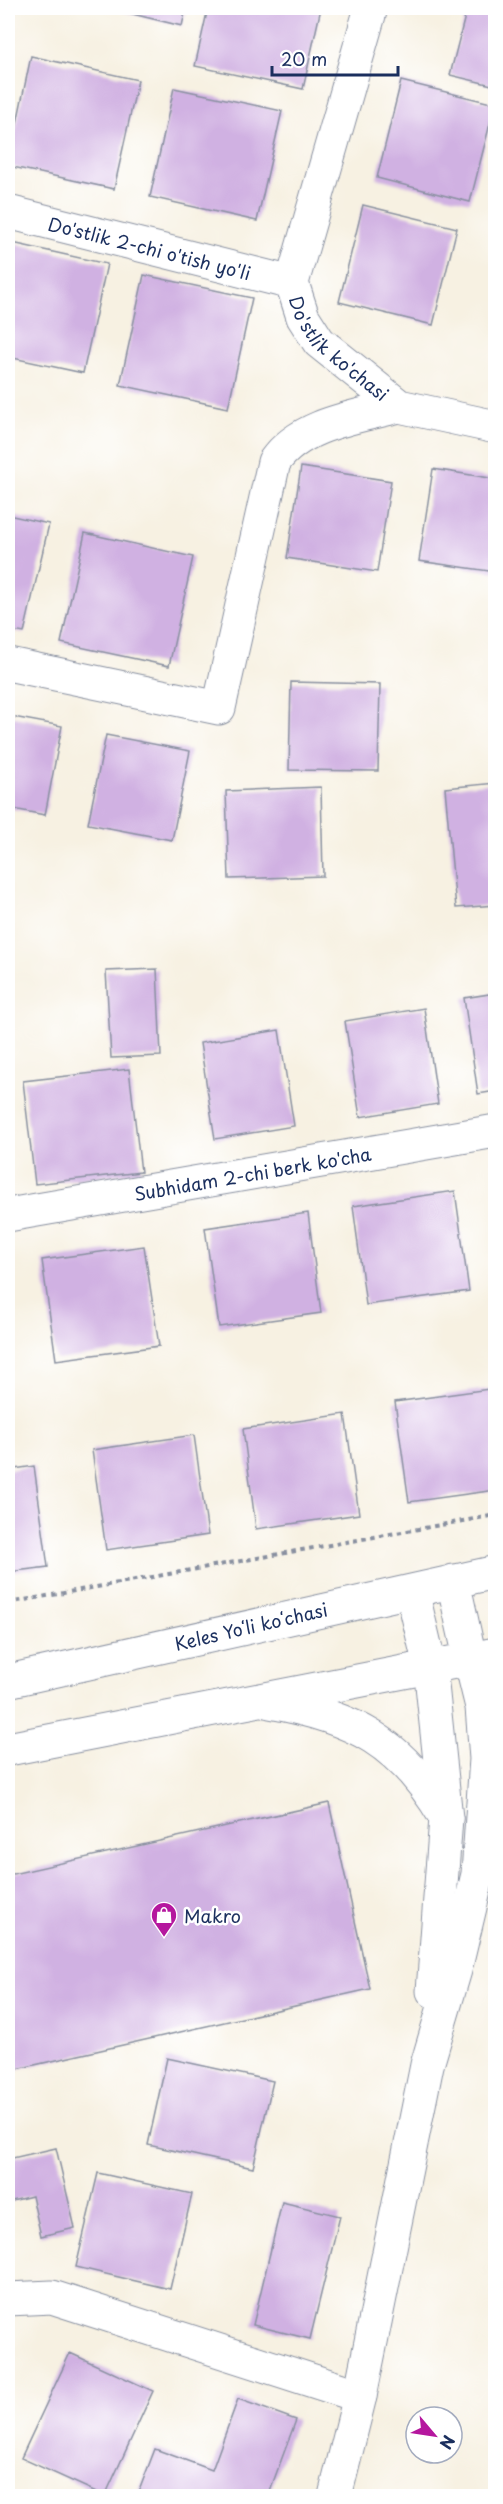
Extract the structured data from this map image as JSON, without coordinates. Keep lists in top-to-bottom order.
{
  "streets": {
    "street": [
      "Do'stlik 2-chi o'tish yo'li",
      "Do'stlik ko'chasi",
      "Subhidam 2-chi berk ko'cha",
      "Keles Yoʻli koʻchasi"
    ]
  },
  "crossings": [
    ["Do'stlik 2-chi o'tish yo'li", "Do'stlik ko'chasi"]
  ],
  "places": {
    "shop": ["Makro"]
  },
  "scale_bar": "20 m",
  "north": "bottom right"
}
